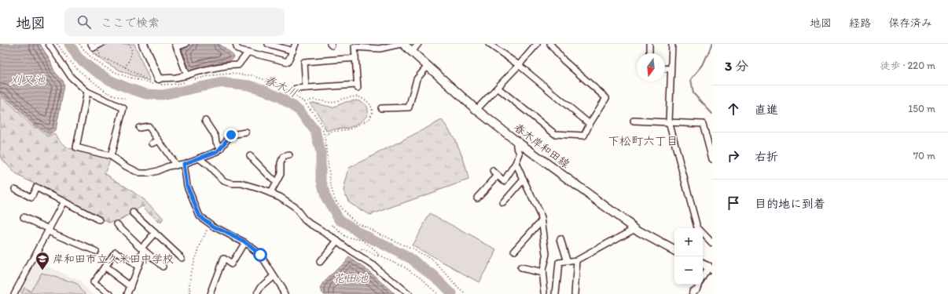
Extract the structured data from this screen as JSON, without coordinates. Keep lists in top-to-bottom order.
{
  "streets": {
    "main road": ["春木岸和田線"]
  },
  "districts": ["下松町六丁目"],
  "water": ["刈又池", "春木川", "花田池"],
  "places": {
    "school or university": ["岸和田市立久米田中学校"]
  },
  "north": "bottom",
  "page": {
    "header": "地図",
    "search": "ここで検索",
    "nav": ["地図", "経路", "保存済み"],
    "heading": ["3 分", "徒歩 · 220 m"],
    "list": [
      ["直進", "150 m"],
      ["右折", "70 m"],
      "目的地に到着"
    ],
    "map_buttons": ["+", "−"]
  }
}
